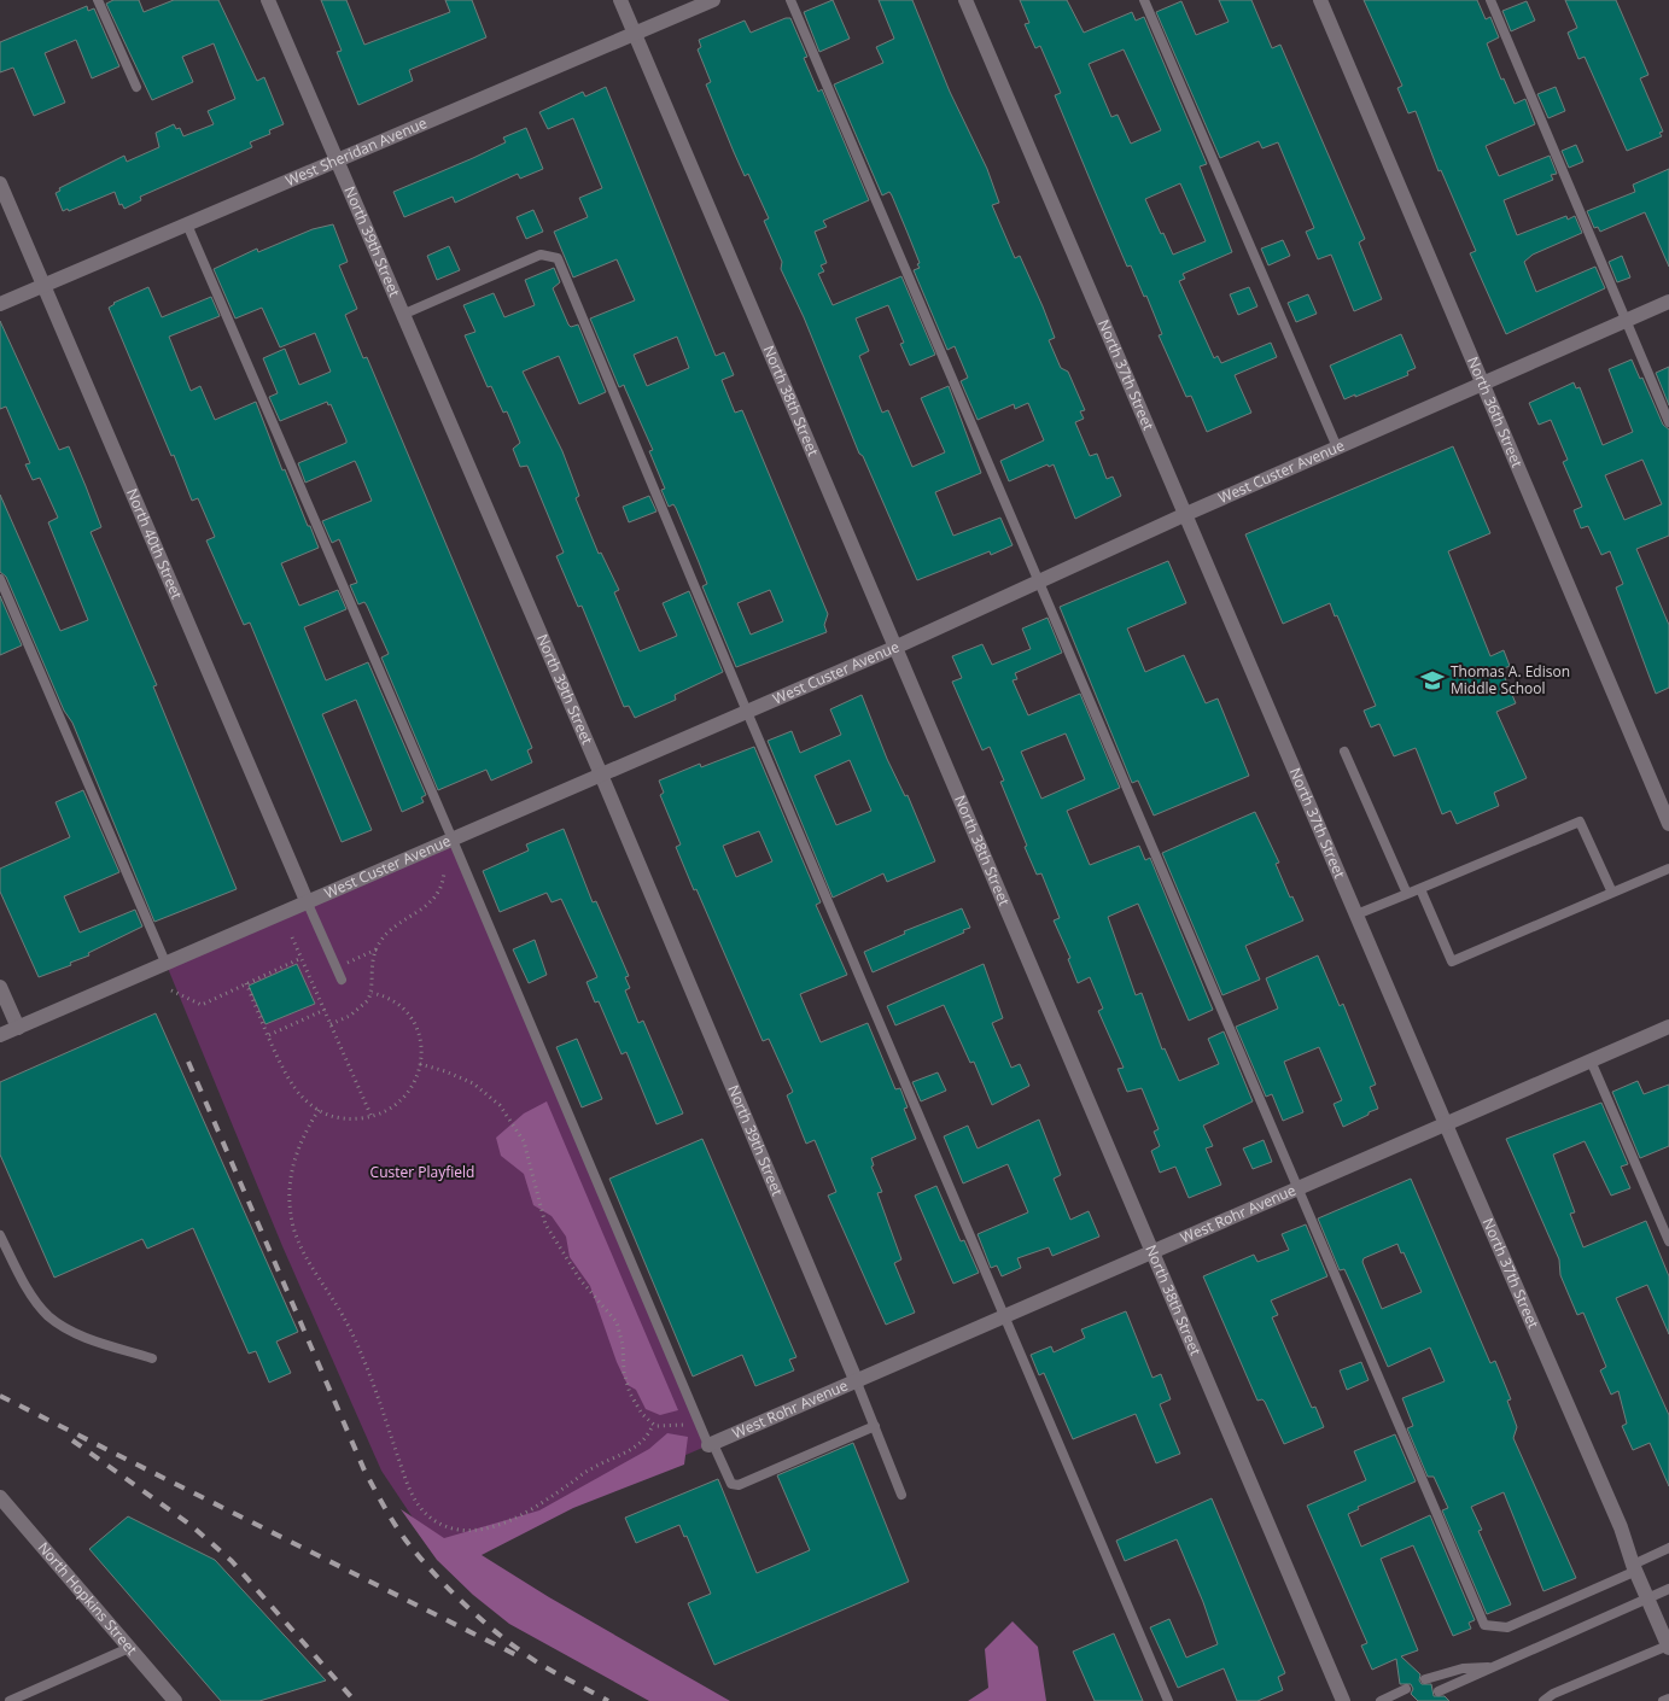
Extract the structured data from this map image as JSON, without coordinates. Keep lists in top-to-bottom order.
{
  "streets": {
    "street": [
      "West Sheridan Avenue",
      "North 39th Street",
      "North 37th Street",
      "North 38th Street",
      "North 36th Street",
      "West Custer Avenue",
      "North 40th Street",
      "West Rohr Avenue",
      "North Hopkins Street"
    ]
  },
  "crossings": [
    ["West Sheridan Avenue", "North 39th Street"],
    ["West Sheridan Avenue", "North 38th Street"],
    ["West Sheridan Avenue", "North 40th Street"],
    ["North 39th Street", "West Custer Avenue"],
    ["North 39th Street", "West Rohr Avenue"],
    ["North 37th Street", "West Custer Avenue"],
    ["North 37th Street", "West Rohr Avenue"],
    ["North 38th Street", "West Custer Avenue"],
    ["North 38th Street", "West Rohr Avenue"],
    ["North 36th Street", "West Custer Avenue"],
    ["West Custer Avenue", "North 40th Street"]
  ],
  "parks": ["Custer Playfield"],
  "places": {
    "school or university": ["Thomas A. Edison Middle School"]
  }
}
